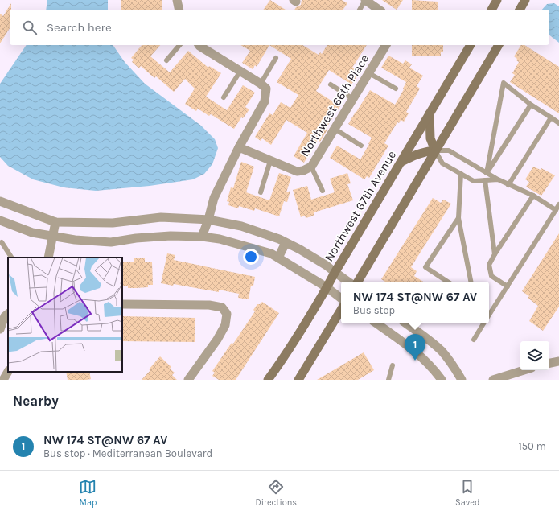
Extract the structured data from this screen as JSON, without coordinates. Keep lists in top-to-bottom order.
{
  "streets": {
    "main road": ["Northwest 67th Avenue"],
    "street": ["Northwest 66th Place"]
  },
  "page": {
    "search": "Search here",
    "popup": ["NW 174 ST@NW 67 AV", "Bus stop"],
    "pins": "1",
    "heading": "Nearby",
    "list": [
      {
        "mark": "1",
        "name": "NW 174 ST@NW 67 AV",
        "note": "Bus stop · Mediterranean Boulevard",
        "value": "150 m"
      }
    ],
    "nav": ["Map", "Directions", "Saved"]
  }
}
